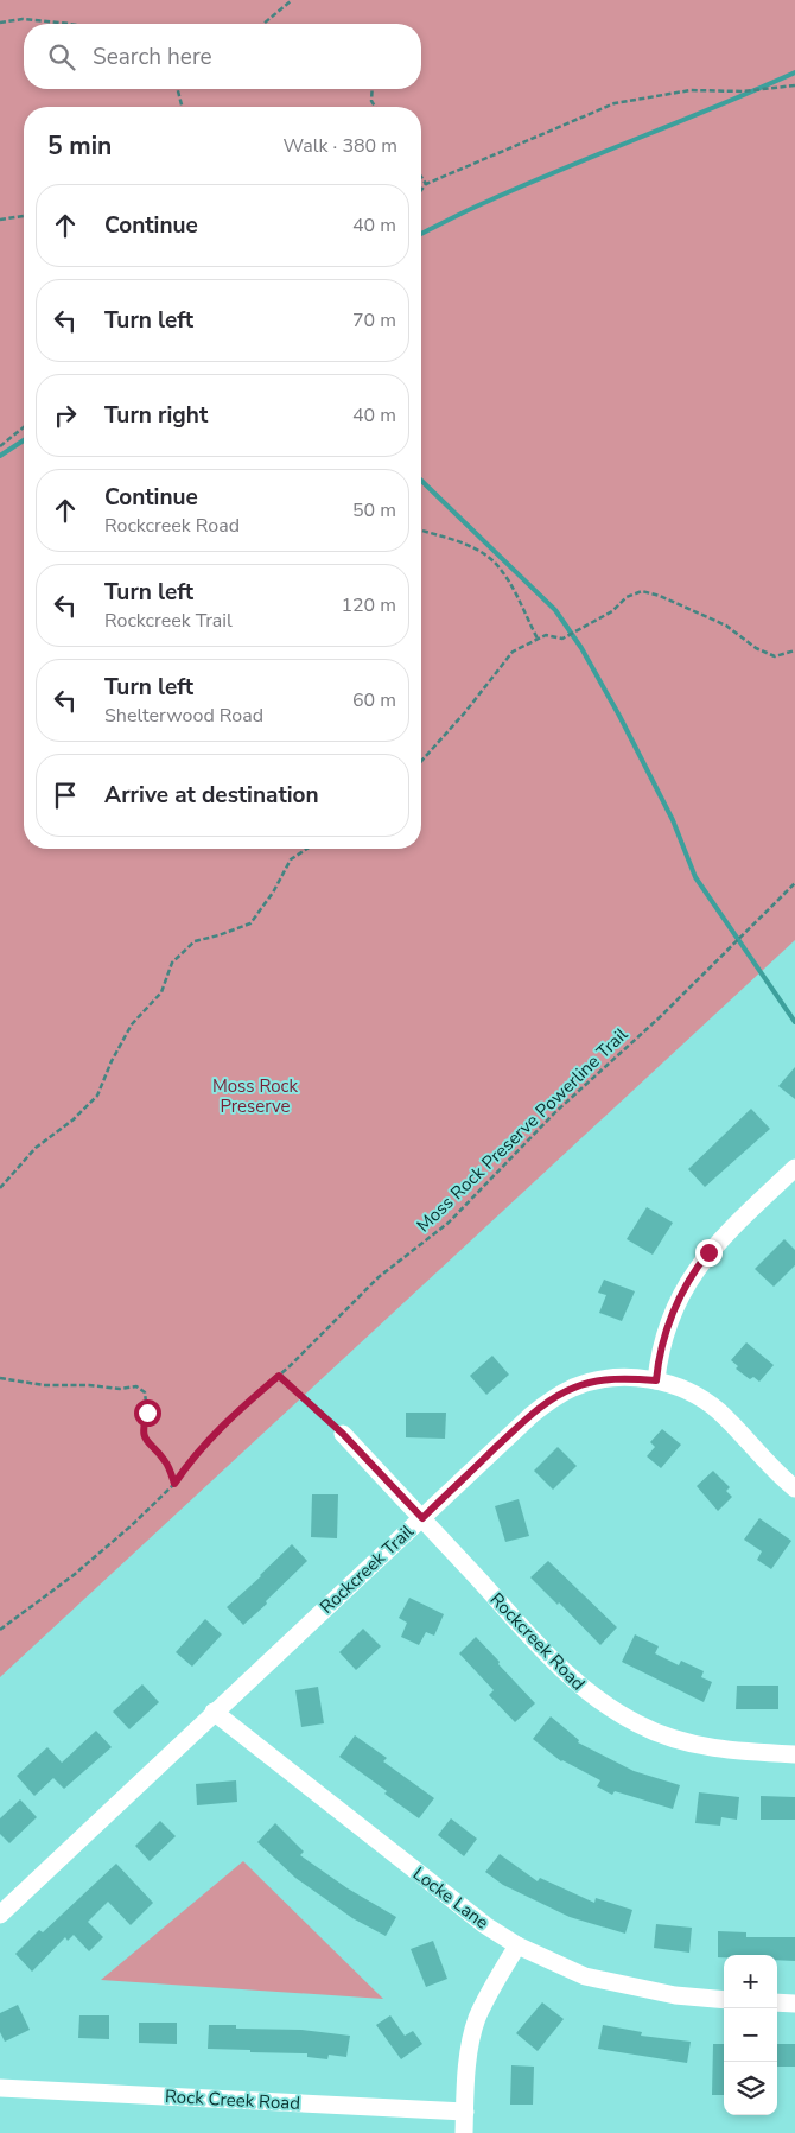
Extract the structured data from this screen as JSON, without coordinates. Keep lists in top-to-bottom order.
{
  "streets": {
    "street": [
      "Rockcreek Trail",
      "Rockcreek Road",
      "Locke Lane",
      "Rock Creek Road"
    ],
    "path": ["Moss Rock Preserve Powerline Trail"]
  },
  "crossings": [
    ["Rockcreek Trail", "Rockcreek Road"],
    ["Rockcreek Trail", "Locke Lane"]
  ],
  "parks": ["Moss Rock Preserve"],
  "page": {
    "search": "Search here",
    "heading": ["5 min", "Walk · 380 m"],
    "list": [
      ["Continue", "40 m"],
      ["Turn left", "70 m"],
      ["Turn right", "40 m"],
      ["Continue", "Rockcreek Road", "50 m"],
      ["Turn left", "Rockcreek Trail", "120 m"],
      ["Turn left", "Shelterwood Road", "60 m"],
      "Arrive at destination"
    ],
    "map_buttons": ["+", "−"]
  }
}
